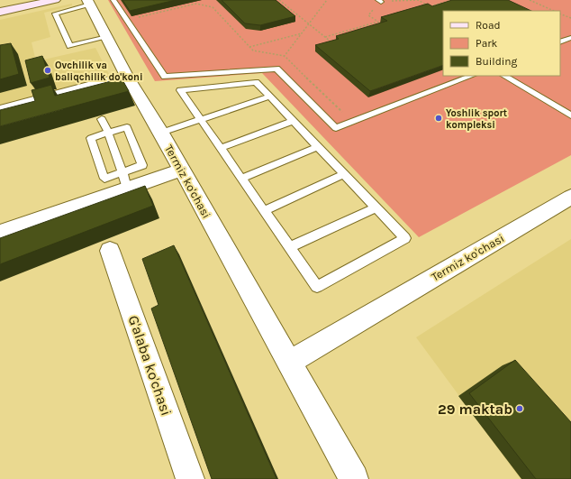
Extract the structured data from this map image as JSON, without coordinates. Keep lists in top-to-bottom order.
{
  "streets": {
    "street": ["Termiz ko'chasi", "G'alaba ko'chasi"]
  },
  "places": ["Ovchilik va baliqchilik do'koni", "Yoshlik sport kompleksi", "29 maktab"],
  "legend": ["Road", "Park", "Building"]
}
